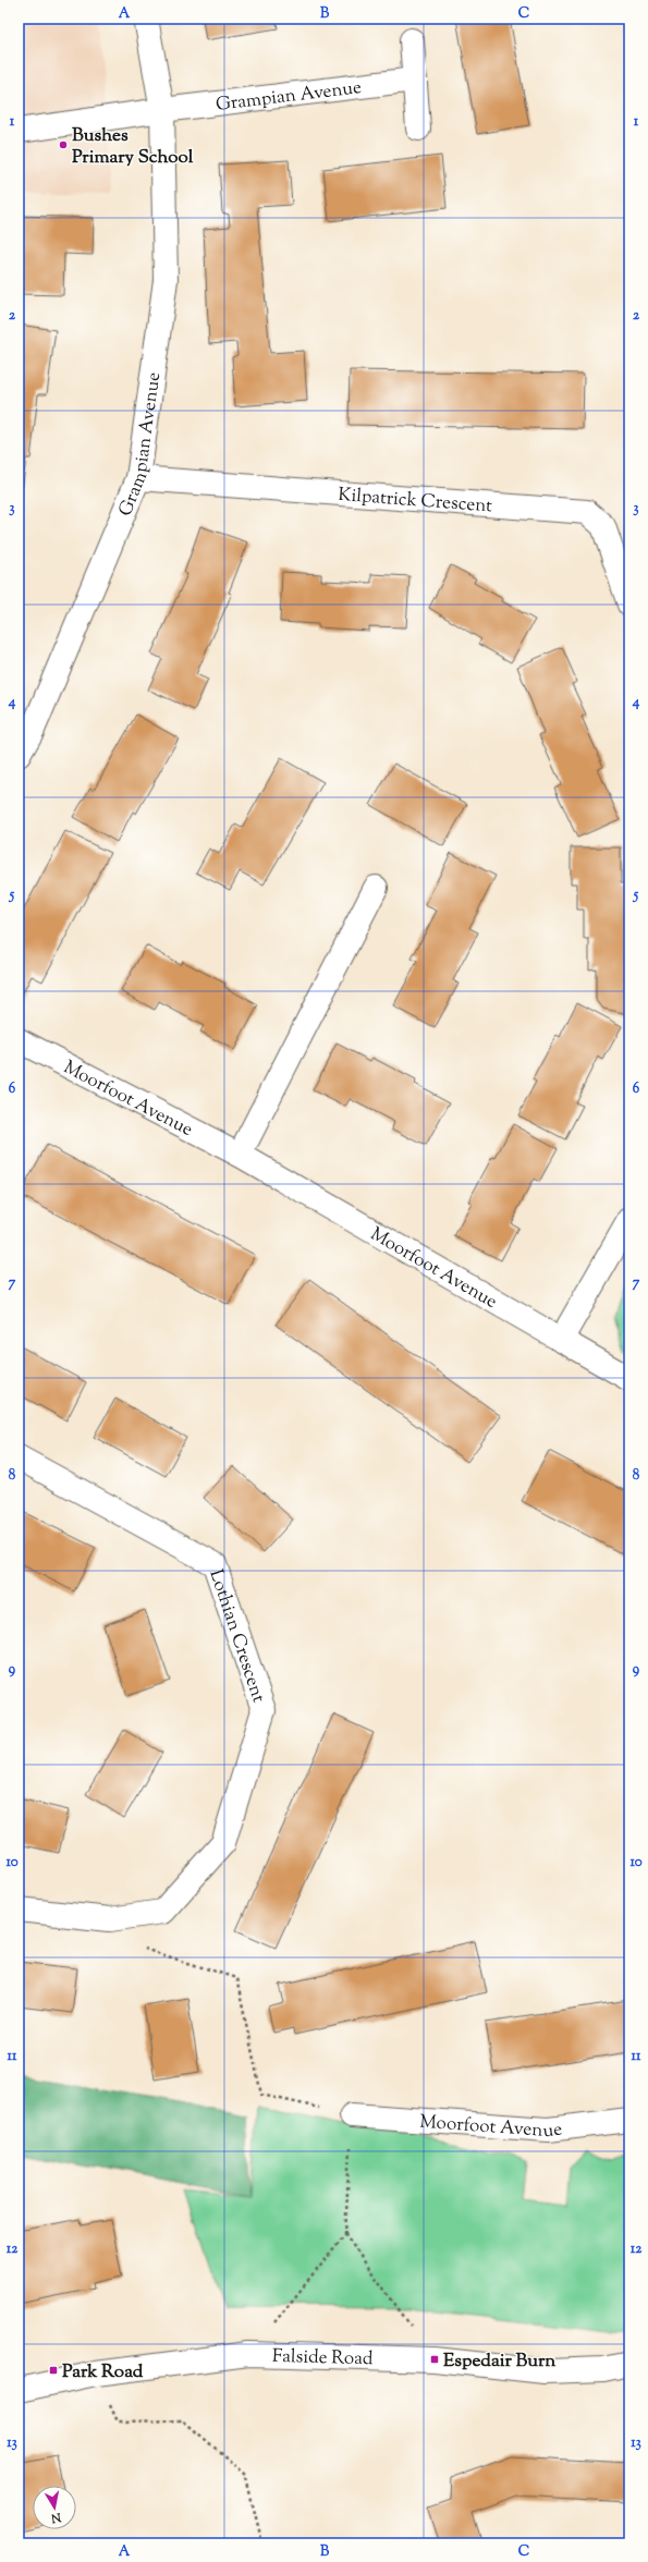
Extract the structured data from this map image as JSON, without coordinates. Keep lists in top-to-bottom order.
{
  "streets": {
    "street": [
      "Grampian Avenue",
      "Kilpatrick Crescent",
      "Moorfoot Avenue",
      "Lothian Crescent",
      "Falside Road"
    ]
  },
  "crossings": [
    ["Grampian Avenue", "Kilpatrick Crescent"]
  ],
  "places": {
    "other": ["Bushes Primary School"],
    "transit": ["Espedair Burn", "Park Road"]
  },
  "north": "bottom",
  "grid": {
    "columns": ["A", "B", "C"],
    "rows": [
      "1",
      "2",
      "3",
      "4",
      "5",
      "6",
      "7",
      "8",
      "9",
      "10",
      "11",
      "12",
      "13"
    ]
  }
}
